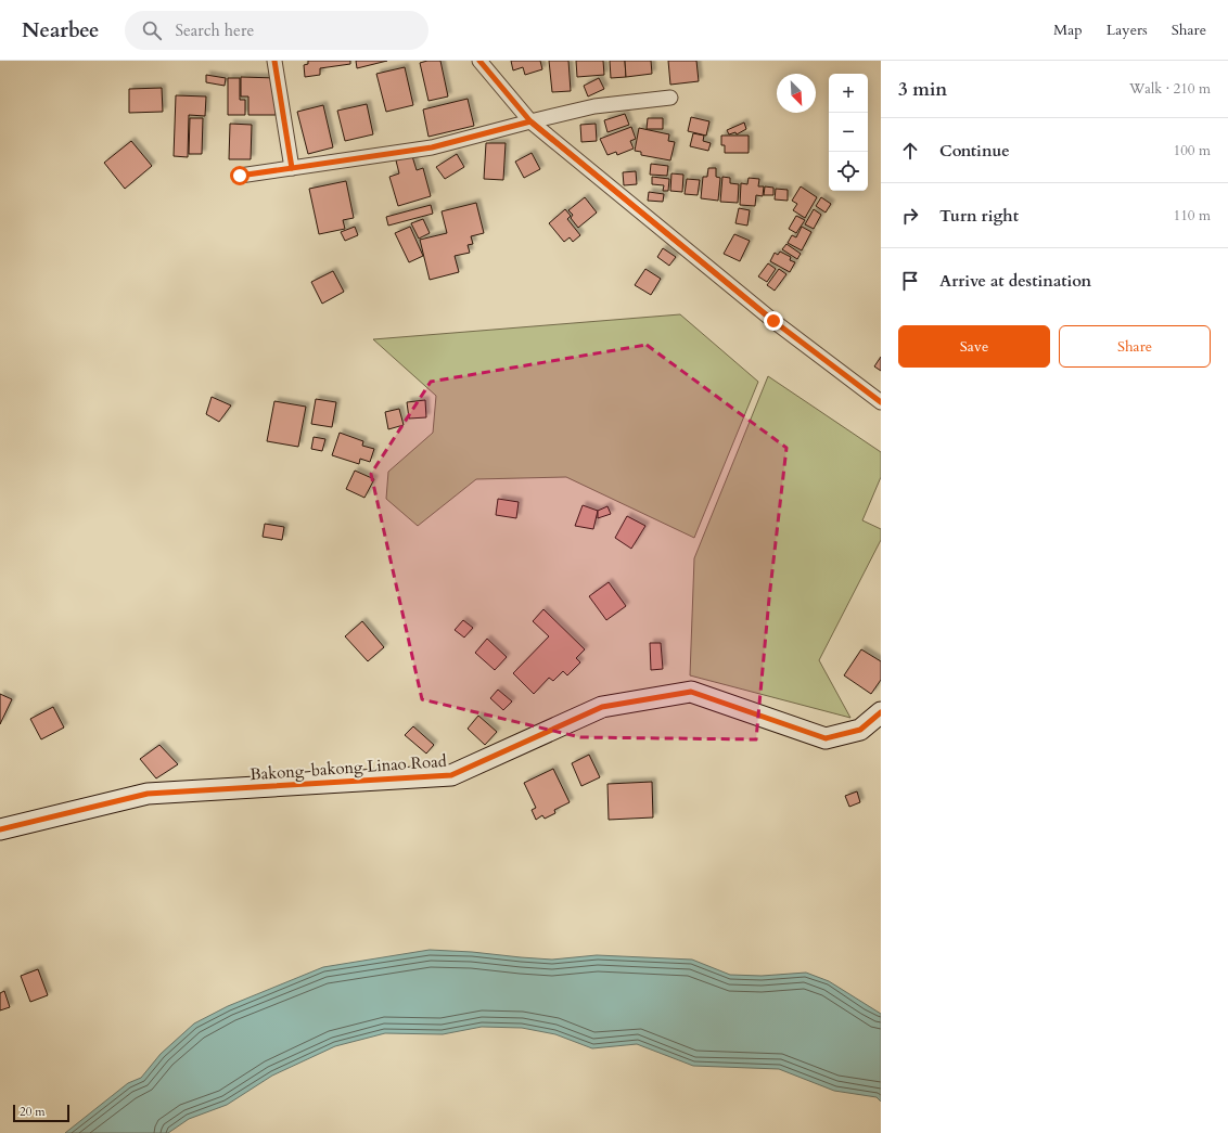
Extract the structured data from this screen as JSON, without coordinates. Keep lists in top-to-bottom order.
{
  "streets": {
    "street": ["Bakong-bakong Linao Road"]
  },
  "scale_bar": "20 m",
  "north": "bottom right",
  "page": {
    "header": "Nearbee",
    "search": "Search here",
    "nav": ["Map", "Layers", "Share"],
    "heading": ["3 min", "Walk · 210 m"],
    "map_buttons": ["+", "−"],
    "list": [
      ["Continue", "100 m"],
      ["Turn right", "110 m"],
      "Arrive at destination"
    ],
    "buttons": ["Save", "Share"],
    "scale": "20 m"
  }
}
